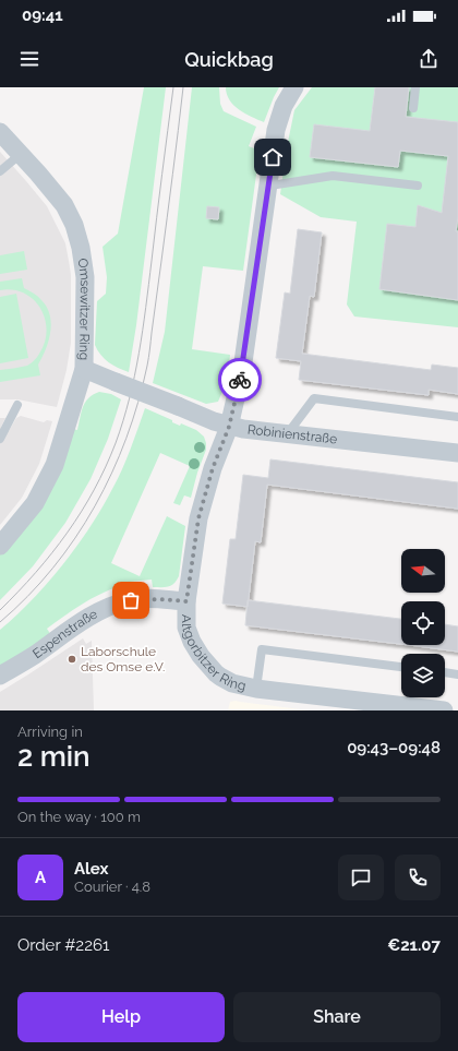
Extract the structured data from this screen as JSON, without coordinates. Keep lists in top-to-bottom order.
{
  "streets": {
    "street": [
      "Omsewitzer Ring",
      "Robinienstraße",
      "Espenstraße",
      "Altgorbitzer Ring"
    ]
  },
  "crossings": [
    ["Omsewitzer Ring", "Robinienstraße"],
    ["Robinienstraße", "Altgorbitzer Ring"],
    ["Espenstraße", "Altgorbitzer Ring"]
  ],
  "places": ["Laborschule des Omse e.V."],
  "north": "left",
  "page": {
    "status": "09:41",
    "header": "Quickbag",
    "heading": ["2 min", "Arriving in", "09:43–09:48"],
    "panel": [
      "Alex",
      "Courier · 4.8",
      "Order #2261",
      "€21.07"
    ],
    "bar": "On the way · 100 m",
    "round": "A",
    "buttons": ["Help", "Share"]
  }
}
